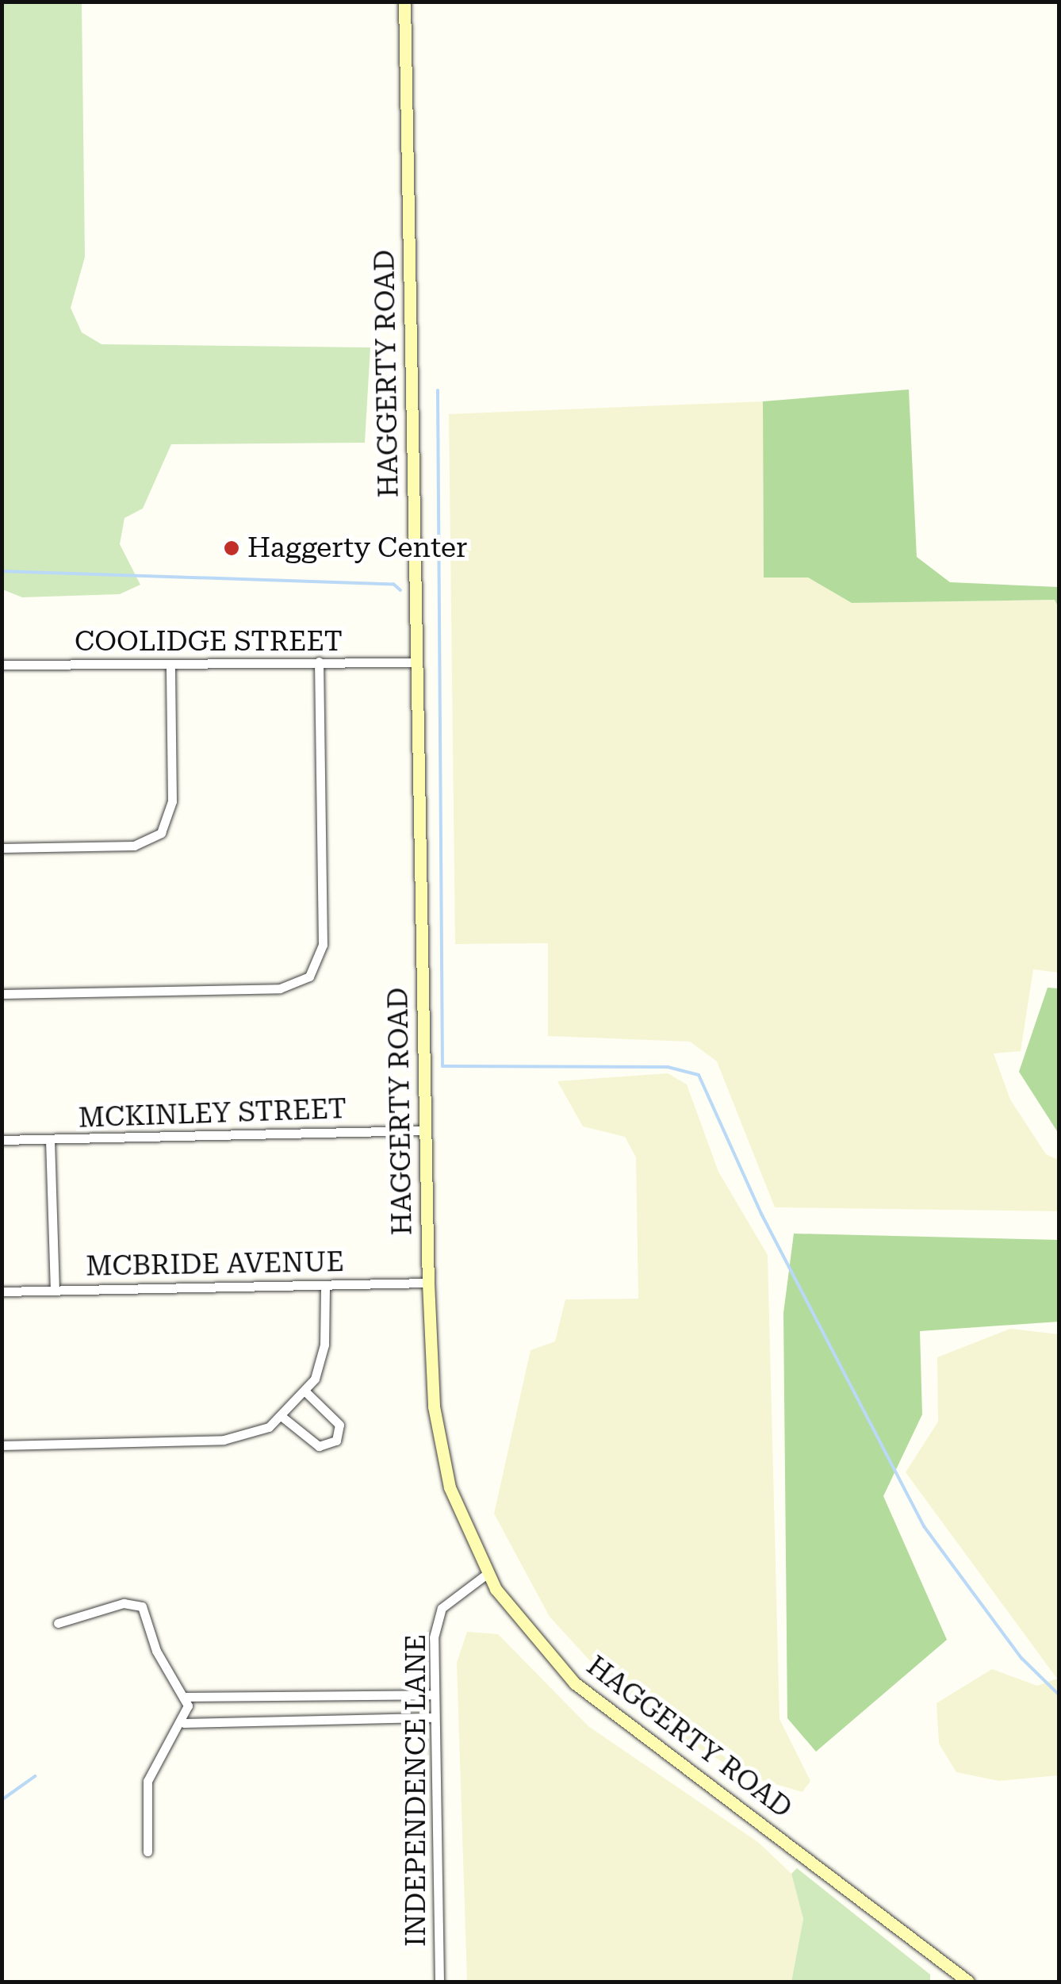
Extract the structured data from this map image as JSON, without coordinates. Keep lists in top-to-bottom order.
{
  "streets": {
    "main road": ["HAGGERTY ROAD"],
    "street": [
      "COOLIDGE STREET",
      "MCKINLEY STREET",
      "MCBRIDE AVENUE",
      "INDEPENDENCE LANE"
    ]
  },
  "crossings": [
    ["HAGGERTY ROAD", "COOLIDGE STREET"],
    ["HAGGERTY ROAD", "MCKINLEY STREET"],
    ["HAGGERTY ROAD", "MCBRIDE AVENUE"],
    ["HAGGERTY ROAD", "INDEPENDENCE LANE"]
  ],
  "places": ["Haggerty Center"]
}
